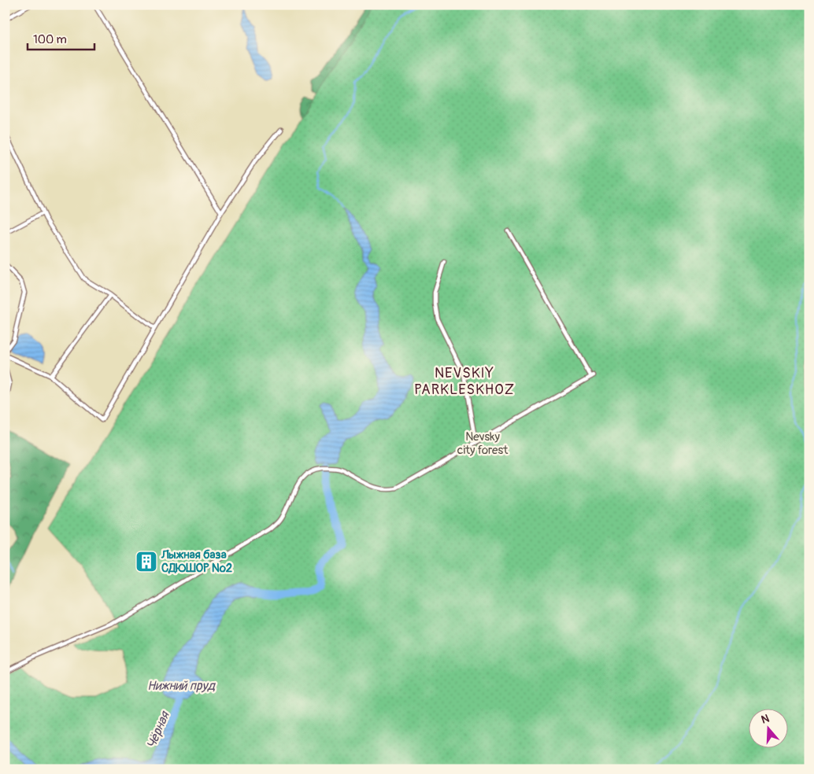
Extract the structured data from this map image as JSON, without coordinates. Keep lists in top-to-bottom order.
{
  "districts": ["NEVSKIY PARKLESKHOZ"],
  "water": ["Нижний пруд", "Чёрная"],
  "parks": ["Nevsky city forest"],
  "places": {
    "building": ["Лыжная база СДЮШОР №2"]
  },
  "scale_bar": "100 m",
  "north": "top"
}
